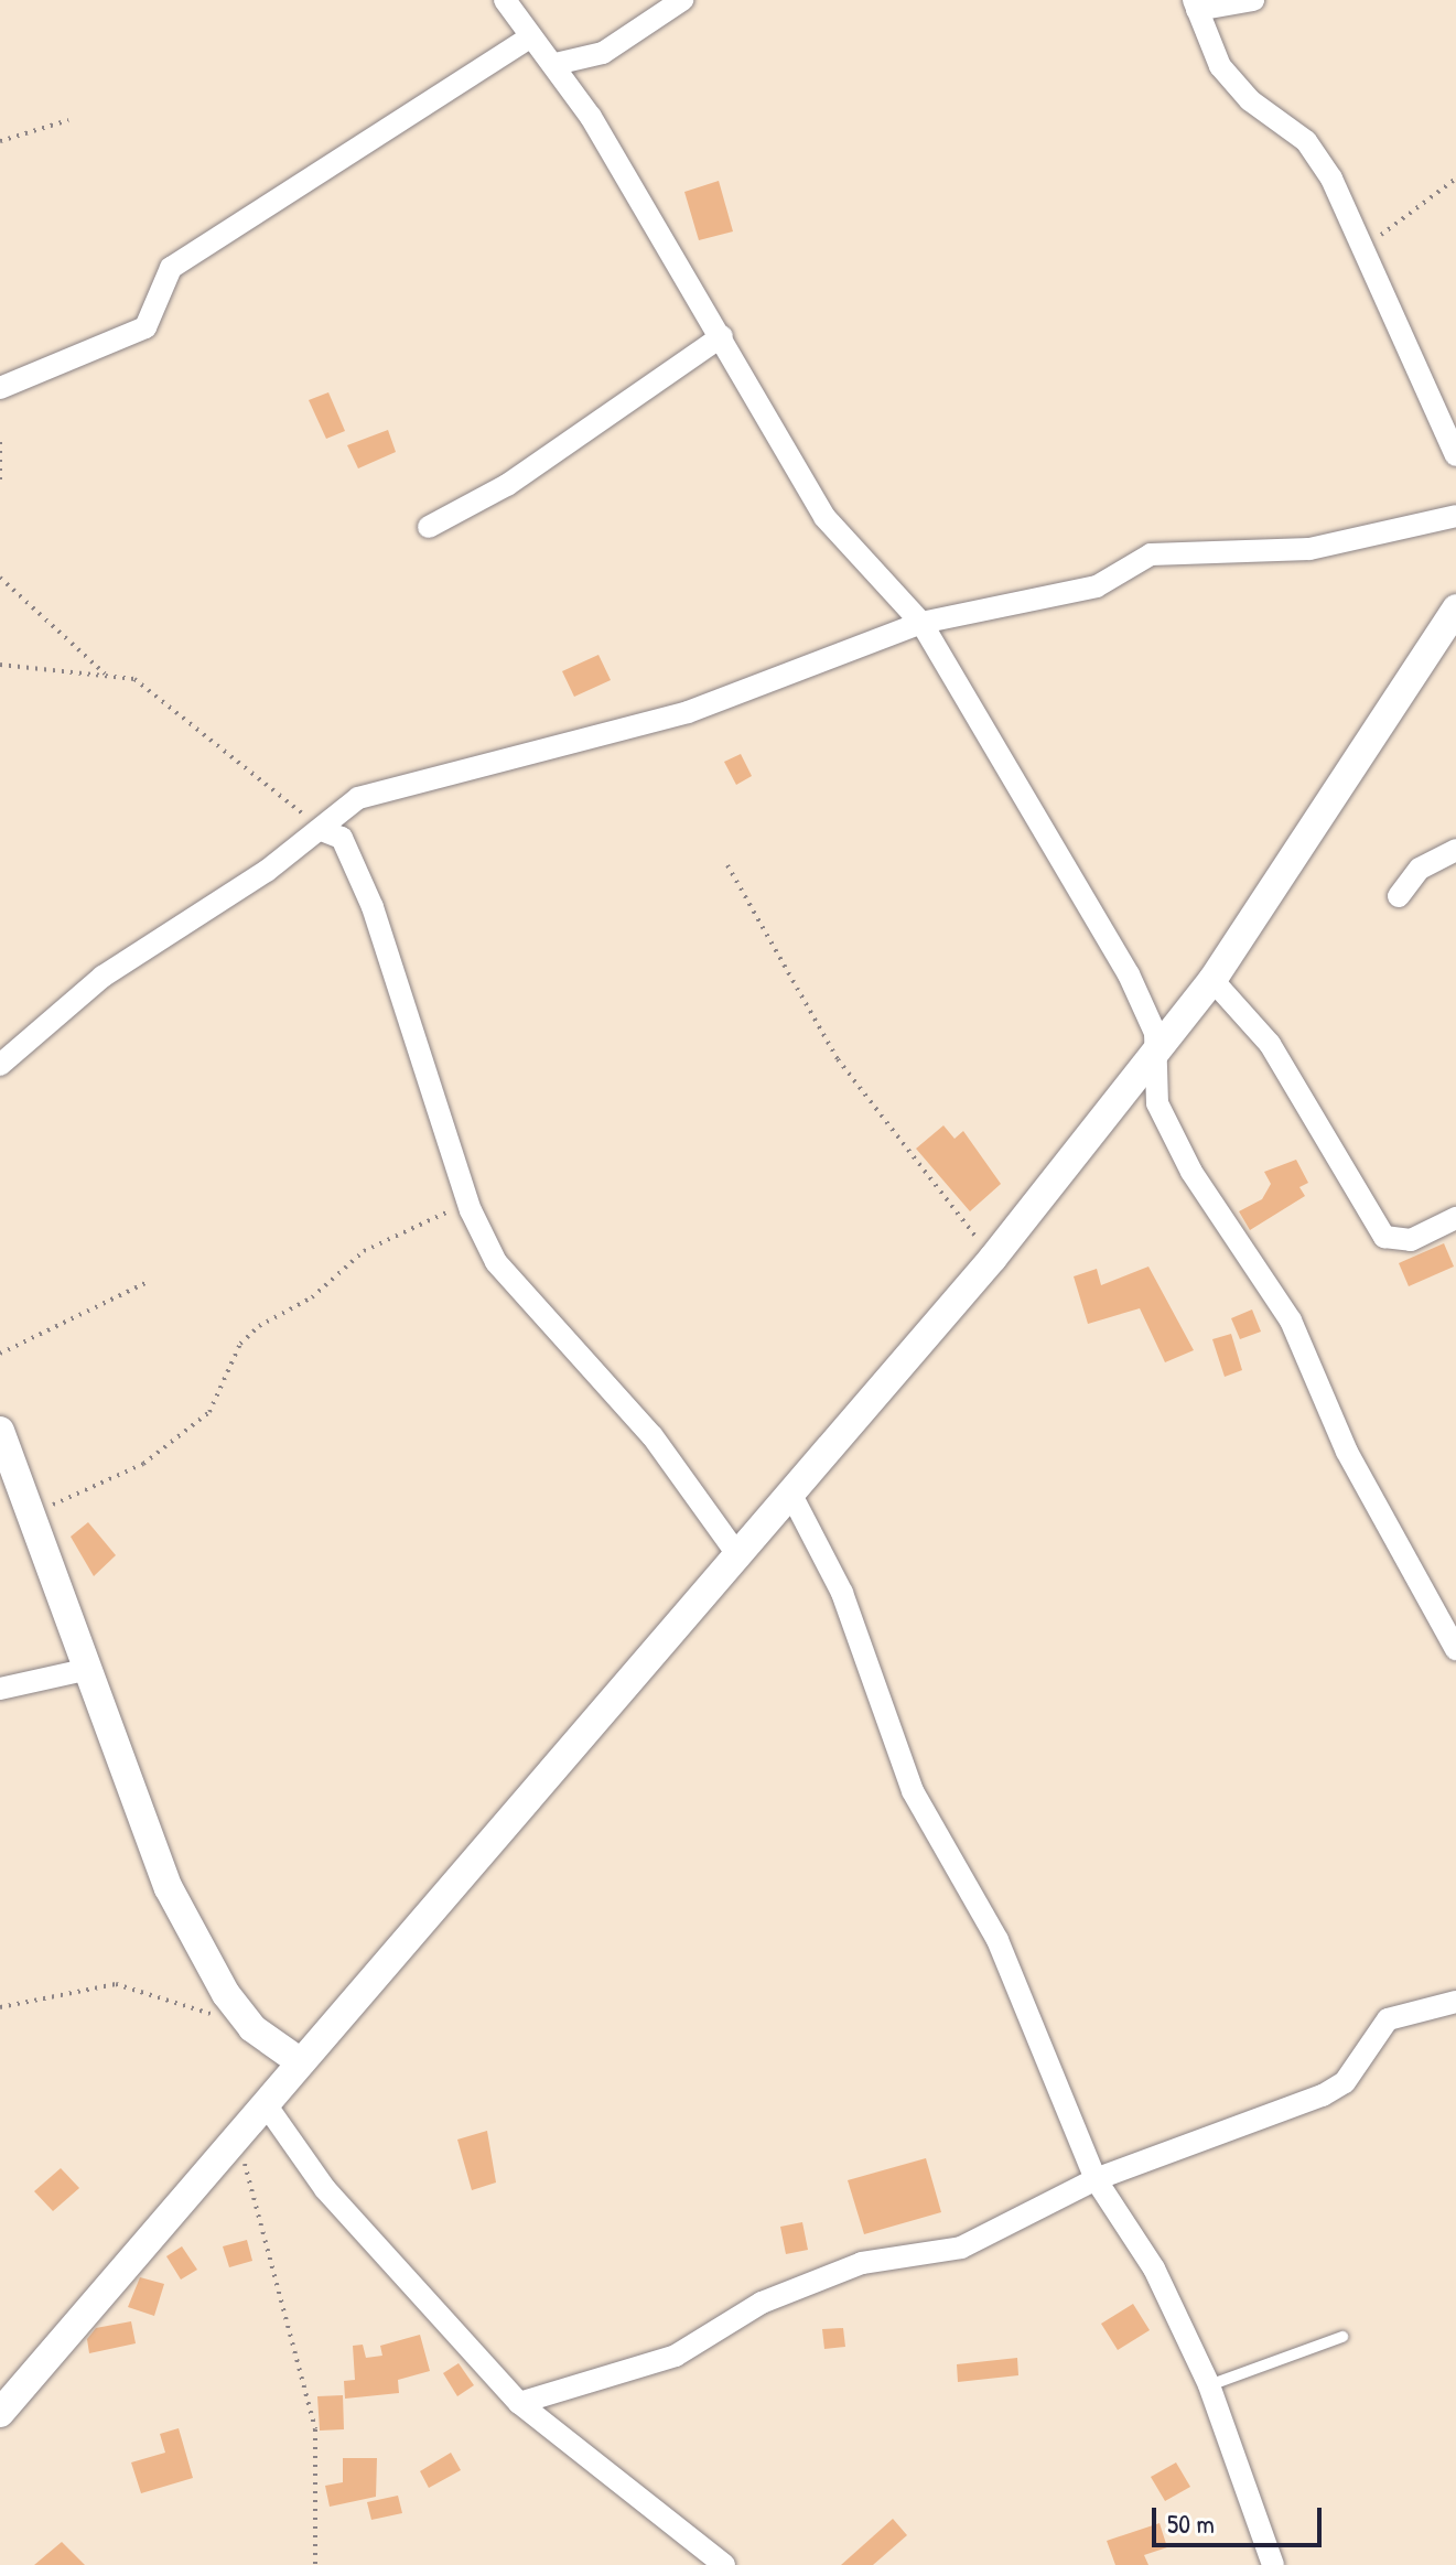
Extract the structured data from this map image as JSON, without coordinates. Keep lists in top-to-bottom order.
{
  "scale_bar": "50 m"
}
